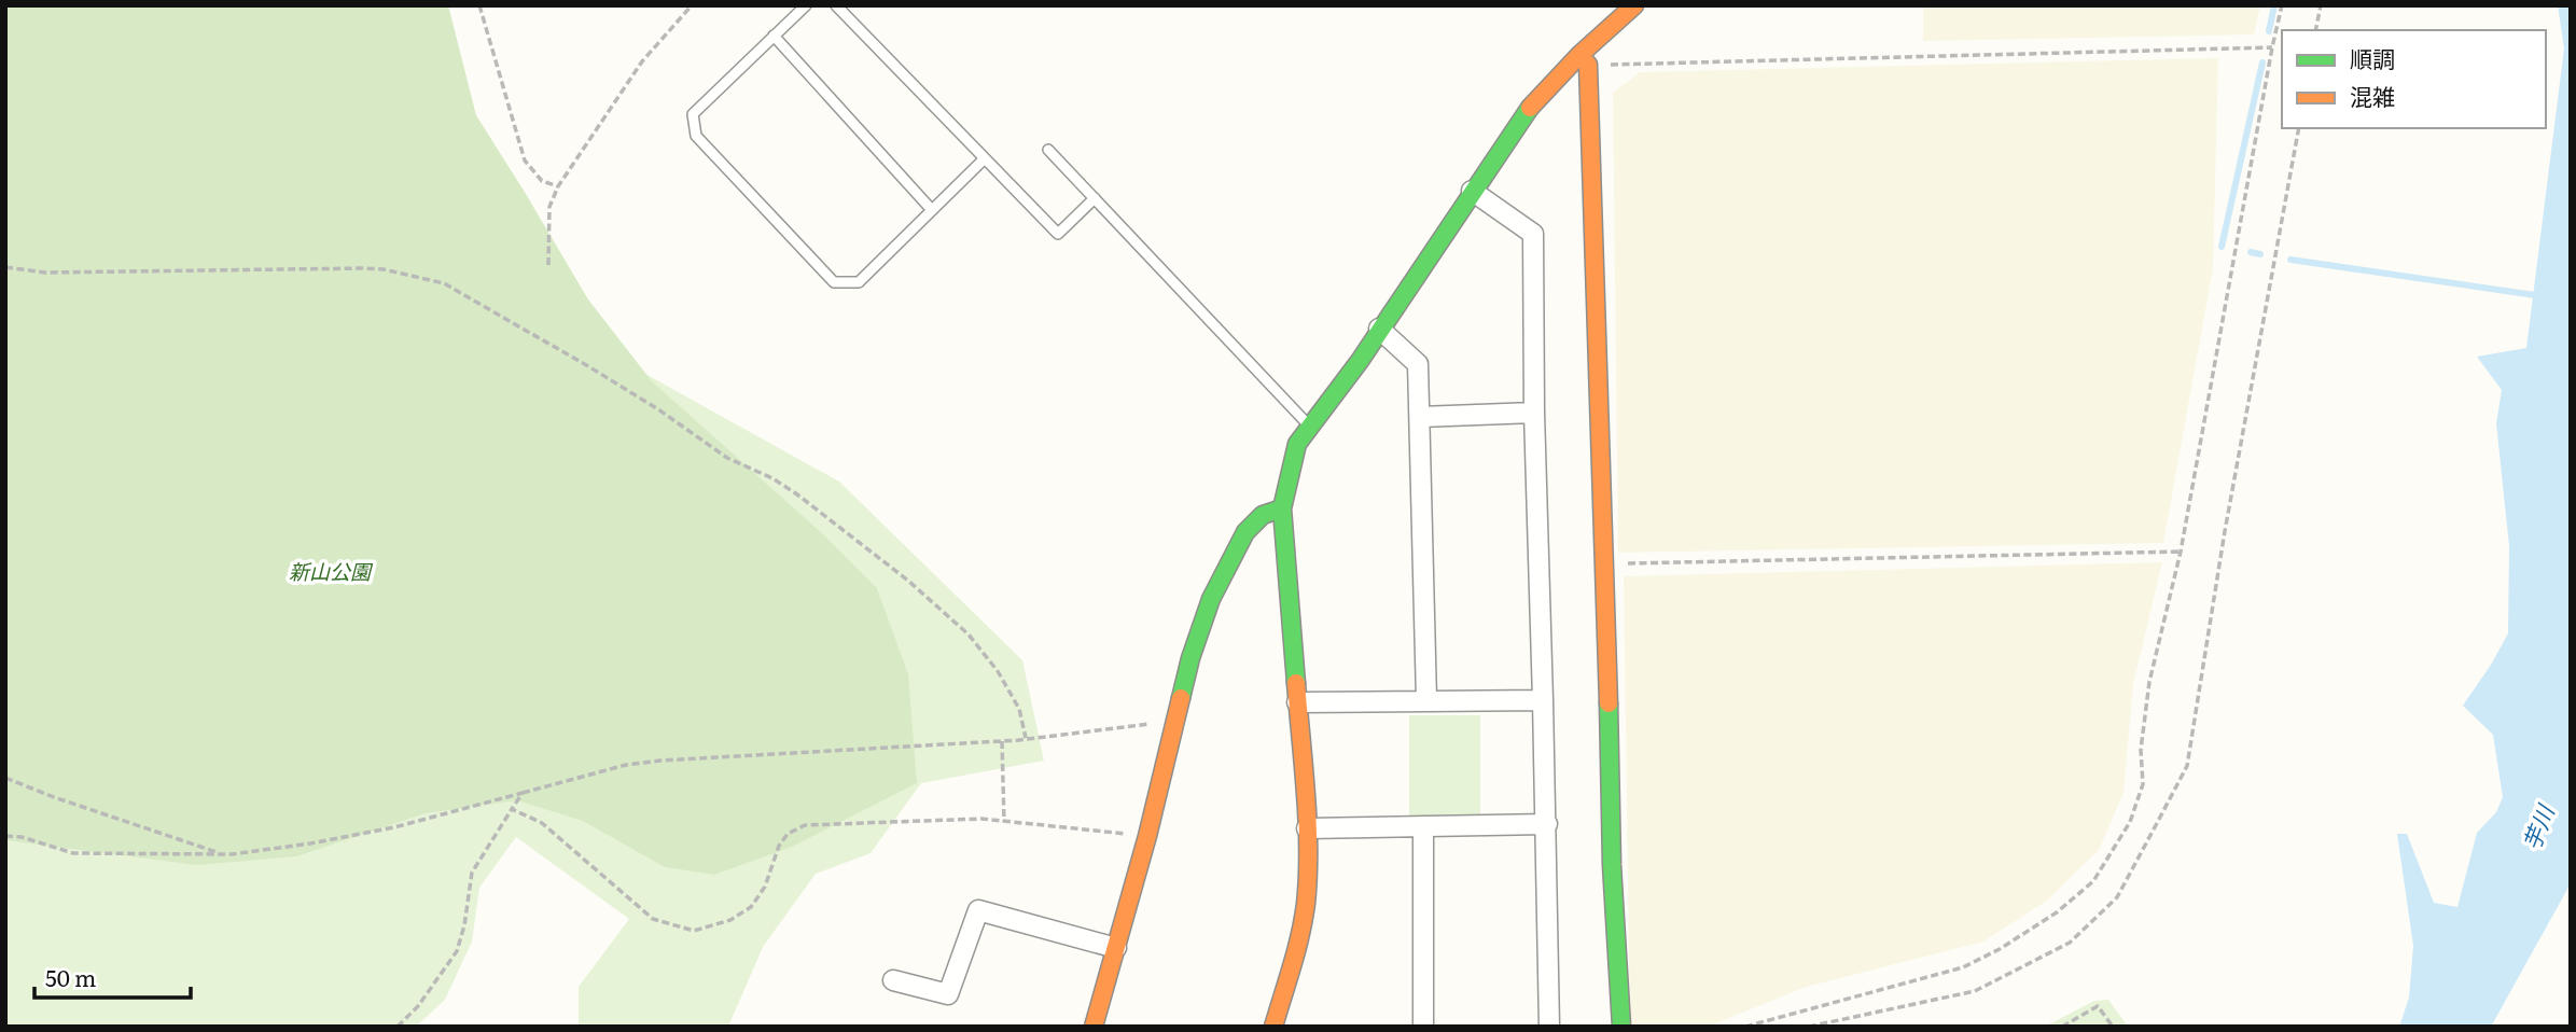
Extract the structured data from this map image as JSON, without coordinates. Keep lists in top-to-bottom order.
{
  "water": ["芋川"],
  "parks": ["新山公園"],
  "legend": ["順調", "混雑"],
  "scale_bar": "50 m"
}
